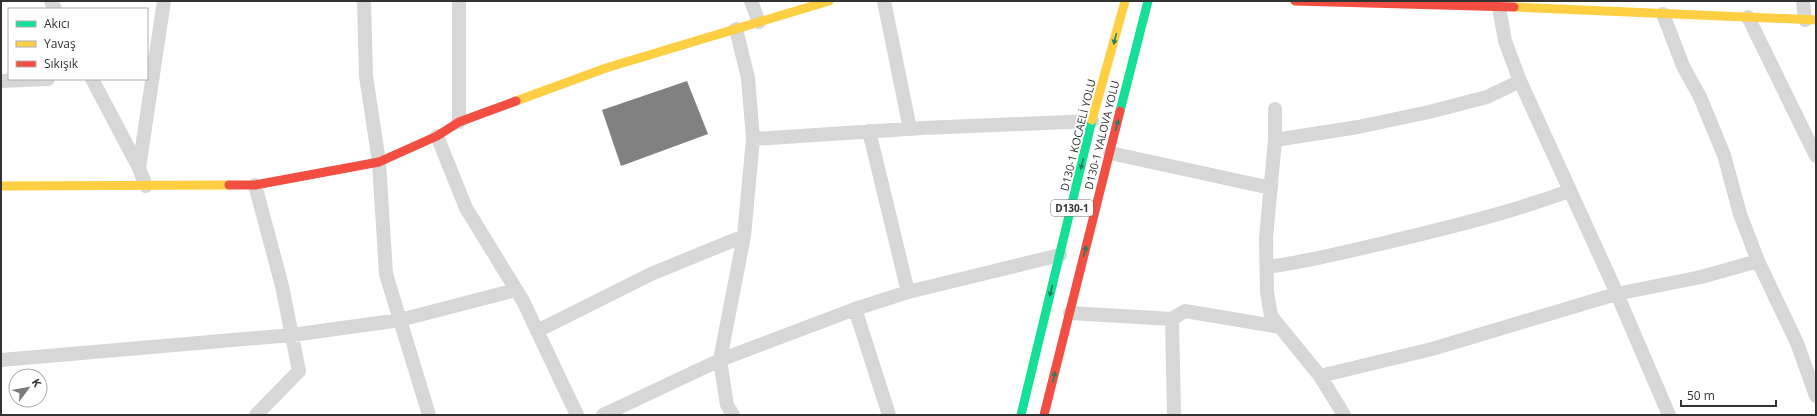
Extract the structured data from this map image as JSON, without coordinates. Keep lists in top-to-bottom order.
{
  "streets": {
    "main road": ["D130-1 KOCAELİ YOLU", "D130-1 YALOVA YOLU", "D130-1"]
  },
  "one_way": ["D130-1 KOCAELİ YOLU", "D130-1 YALOVA YOLU"],
  "legend": ["Akıcı", "Yavaş", "Sıkışık"],
  "scale_bar": "50 m",
  "north": "top right"
}
